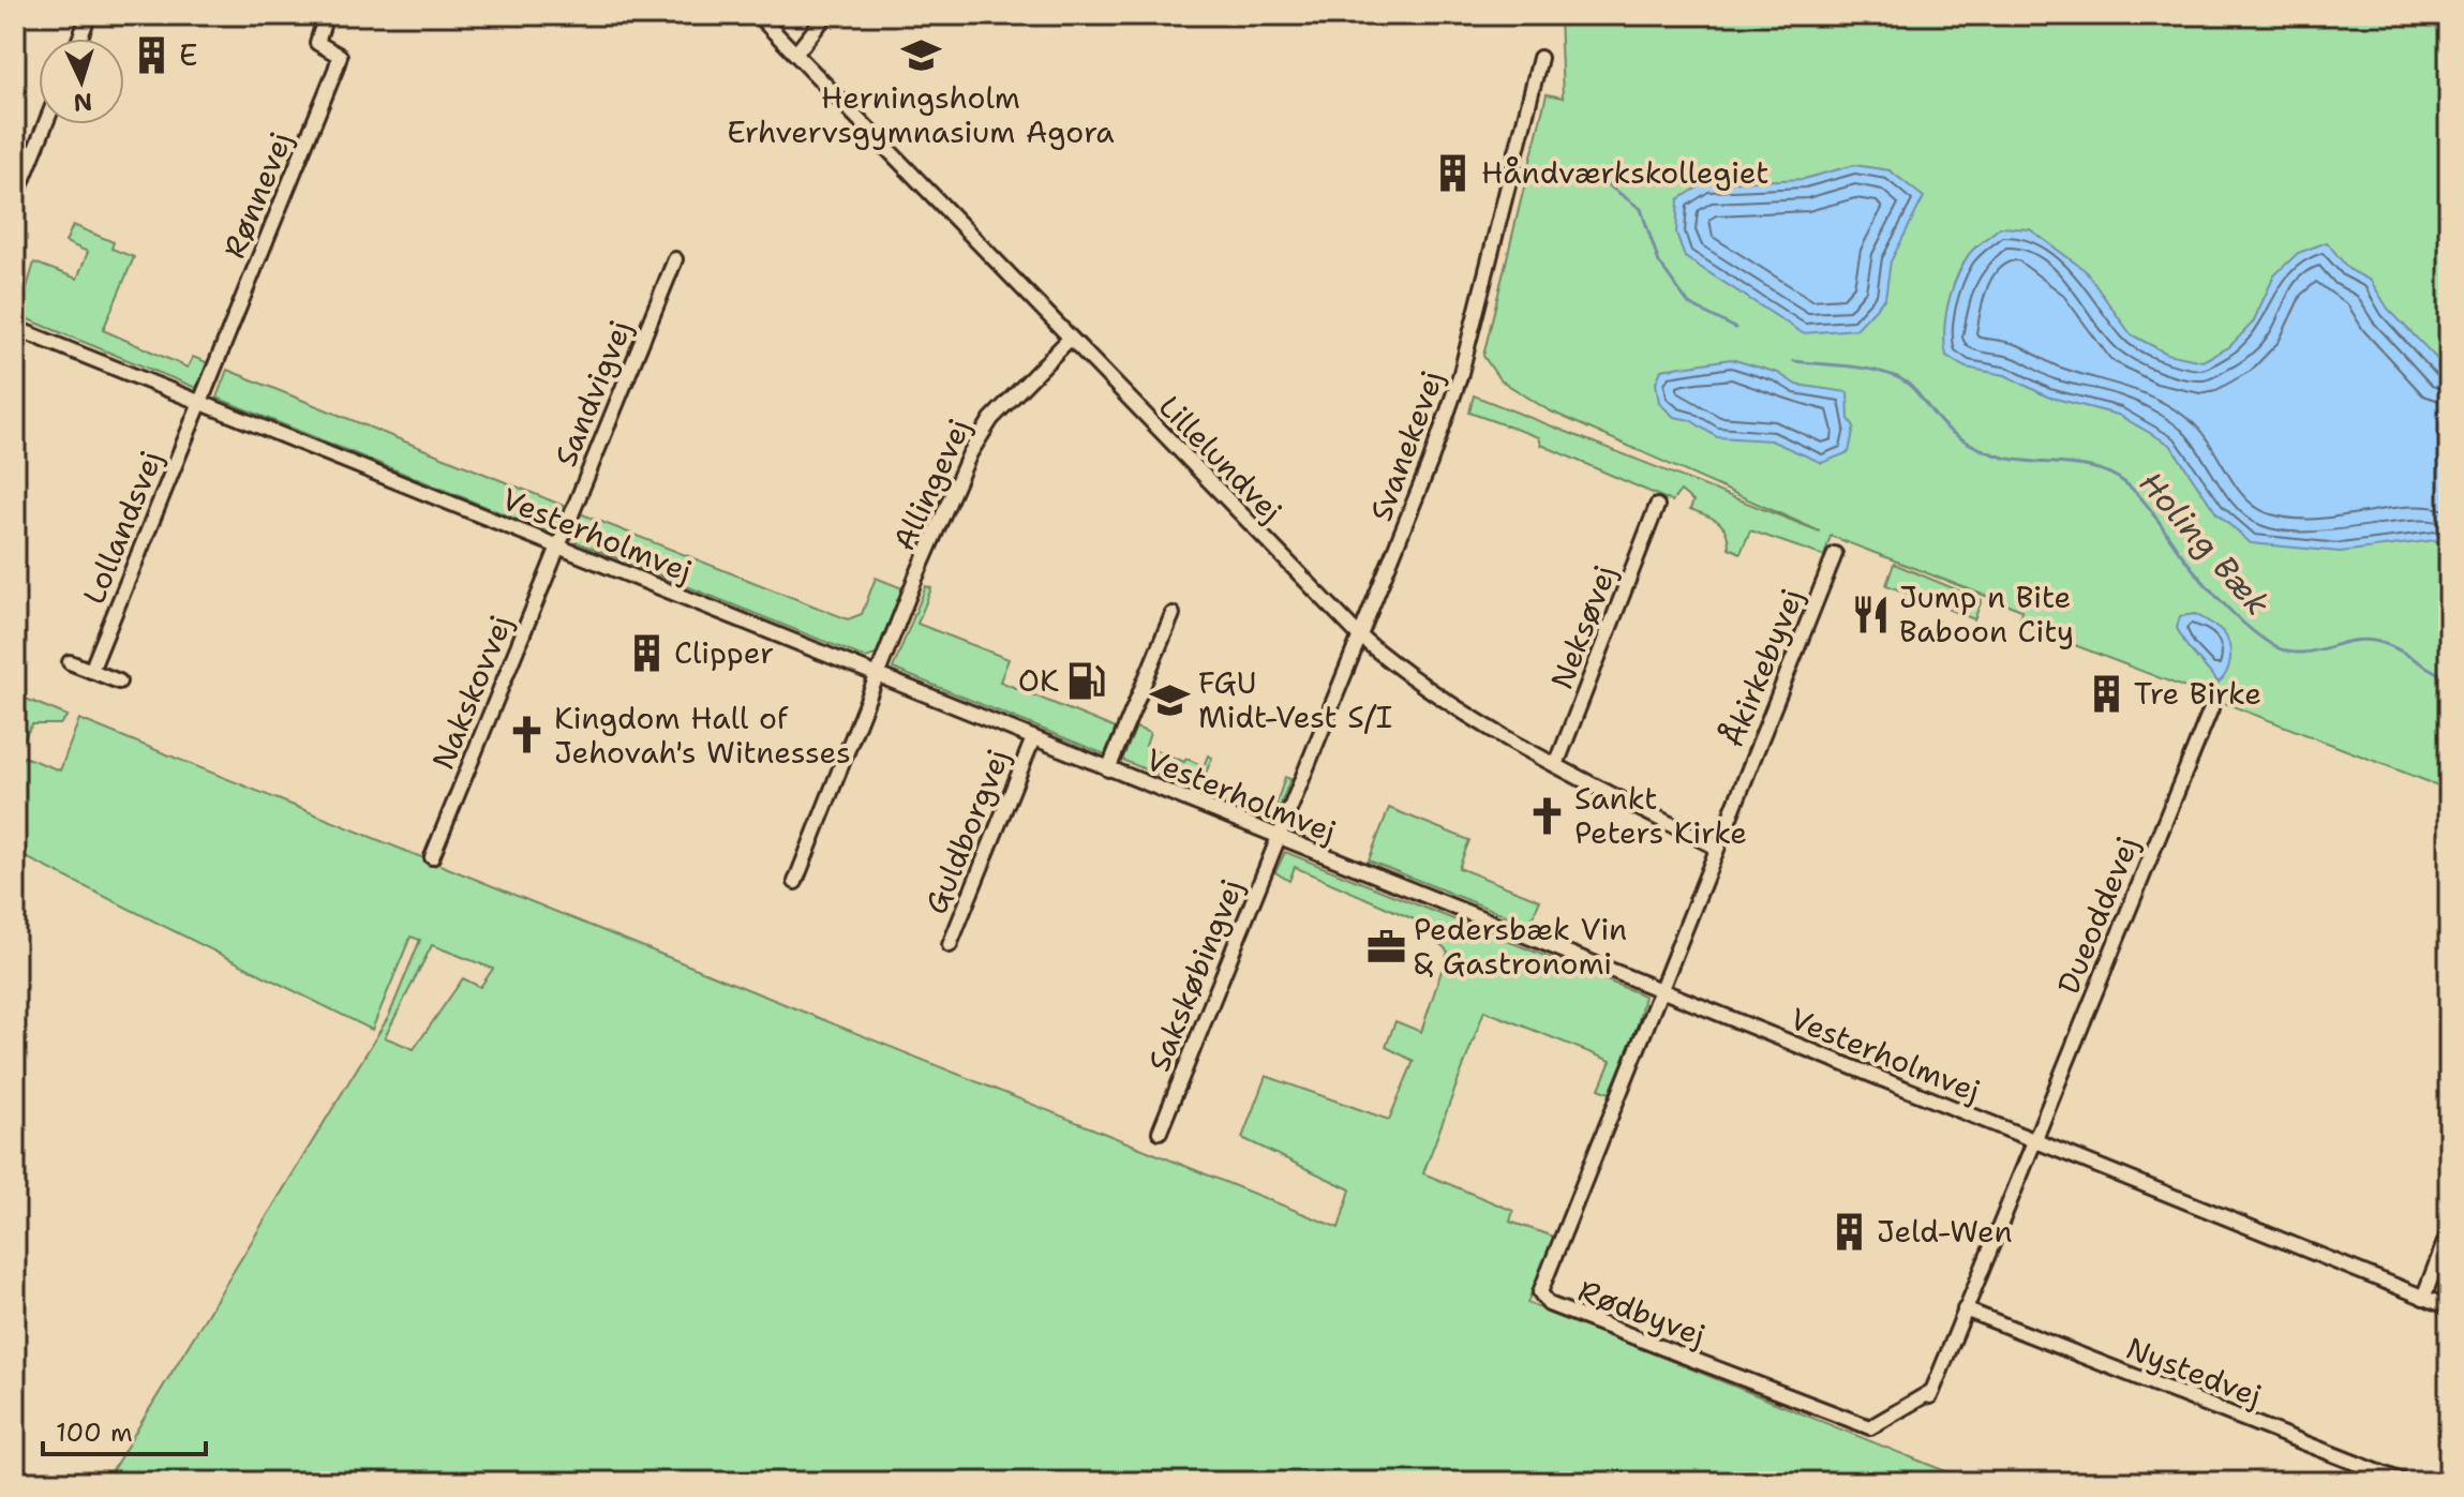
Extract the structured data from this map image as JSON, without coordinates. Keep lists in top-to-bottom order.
{
  "streets": {
    "street": [
      "Rønnevej",
      "Sandvigvej",
      "Svanekevej",
      "Lillelundvej",
      "Allingevej",
      "Lollandsvej",
      "Vesterholmvej",
      "Neksøvej",
      "Åkirkebyvej",
      "Nakskovvej",
      "Guldborgvej",
      "Dueoddevej",
      "Sakskøbingvej",
      "Rødbyvej",
      "Nystedvej"
    ]
  },
  "crossings": [
    ["Rønnevej", "Lollandsvej"],
    ["Rønnevej", "Vesterholmvej"],
    ["Sandvigvej", "Vesterholmvej"],
    ["Sandvigvej", "Nakskovvej"],
    ["Svanekevej", "Lillelundvej"],
    ["Svanekevej", "Vesterholmvej"],
    ["Svanekevej", "Sakskøbingvej"],
    ["Lillelundvej", "Allingevej"],
    ["Lillelundvej", "Neksøvej"],
    ["Lillelundvej", "Åkirkebyvej"],
    ["Allingevej", "Vesterholmvej"],
    ["Lollandsvej", "Vesterholmvej"],
    ["Vesterholmvej", "Åkirkebyvej"],
    ["Vesterholmvej", "Nakskovvej"],
    ["Vesterholmvej", "Guldborgvej"],
    ["Vesterholmvej", "Dueoddevej"],
    ["Vesterholmvej", "Sakskøbingvej"],
    ["Vesterholmvej", "Rødbyvej"],
    ["Åkirkebyvej", "Rødbyvej"],
    ["Rødbyvej", "Nystedvej"]
  ],
  "water": ["Holing Bæk"],
  "places": {
    "building": [
      "E",
      "Håndværkskollegiet",
      "Clipper",
      "Tre Birke",
      "Jeld-Wen"
    ],
    "school or university": ["Herningsholm Erhvervsgymnasium Agora", "FGU Midt-Vest S/I"],
    "restaurant": ["Jump n Bite Baboon City"],
    "fuel station": ["OK"],
    "church": ["Kingdom Hall of Jehovah's Witnesses", "Sankt Peters Kirke"],
    "office": ["Pedersbæk Vin & Gastronomi"]
  },
  "scale_bar": "100 m",
  "north": "bottom"
}
